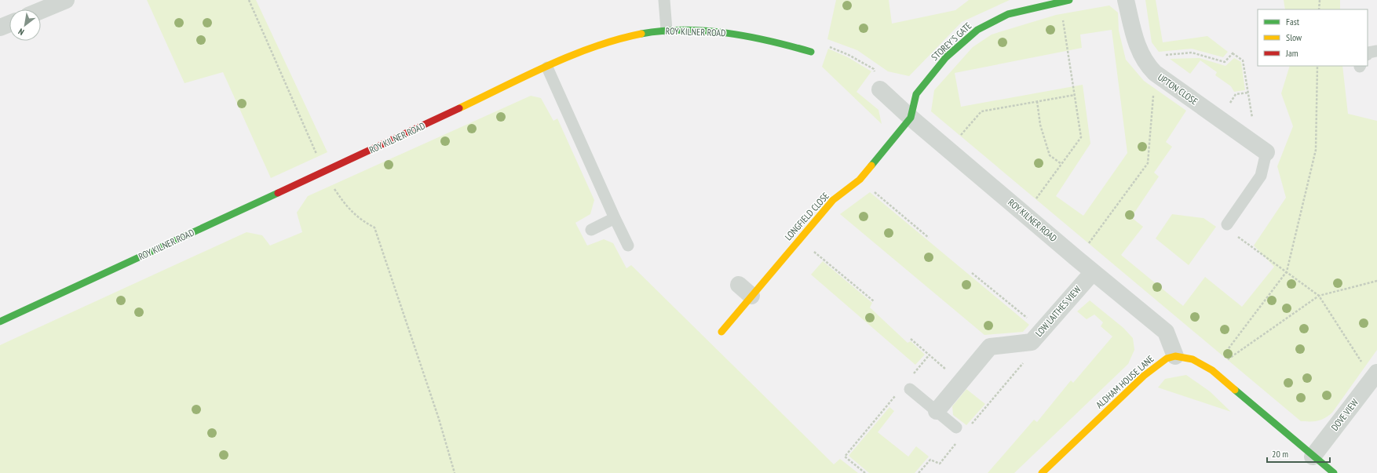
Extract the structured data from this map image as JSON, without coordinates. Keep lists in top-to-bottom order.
{
  "streets": {
    "street": [
      "ROY KILNER ROAD",
      "STOREY'S GATE",
      "UPTON CLOSE",
      "LONGFIELD CLOSE",
      "LOW LAITHES VIEW",
      "ALDHAM HOUSE LANE",
      "DOVE VIEW"
    ]
  },
  "crossings": [
    ["ROY KILNER ROAD", "STOREY'S GATE"],
    ["ROY KILNER ROAD", "LONGFIELD CLOSE"],
    ["ROY KILNER ROAD", "LOW LAITHES VIEW"],
    ["ROY KILNER ROAD", "ALDHAM HOUSE LANE"],
    ["STOREY'S GATE", "LONGFIELD CLOSE"]
  ],
  "legend": ["Fast", "Slow", "Jam"],
  "scale_bar": "20 m",
  "north": "bottom left"
}
